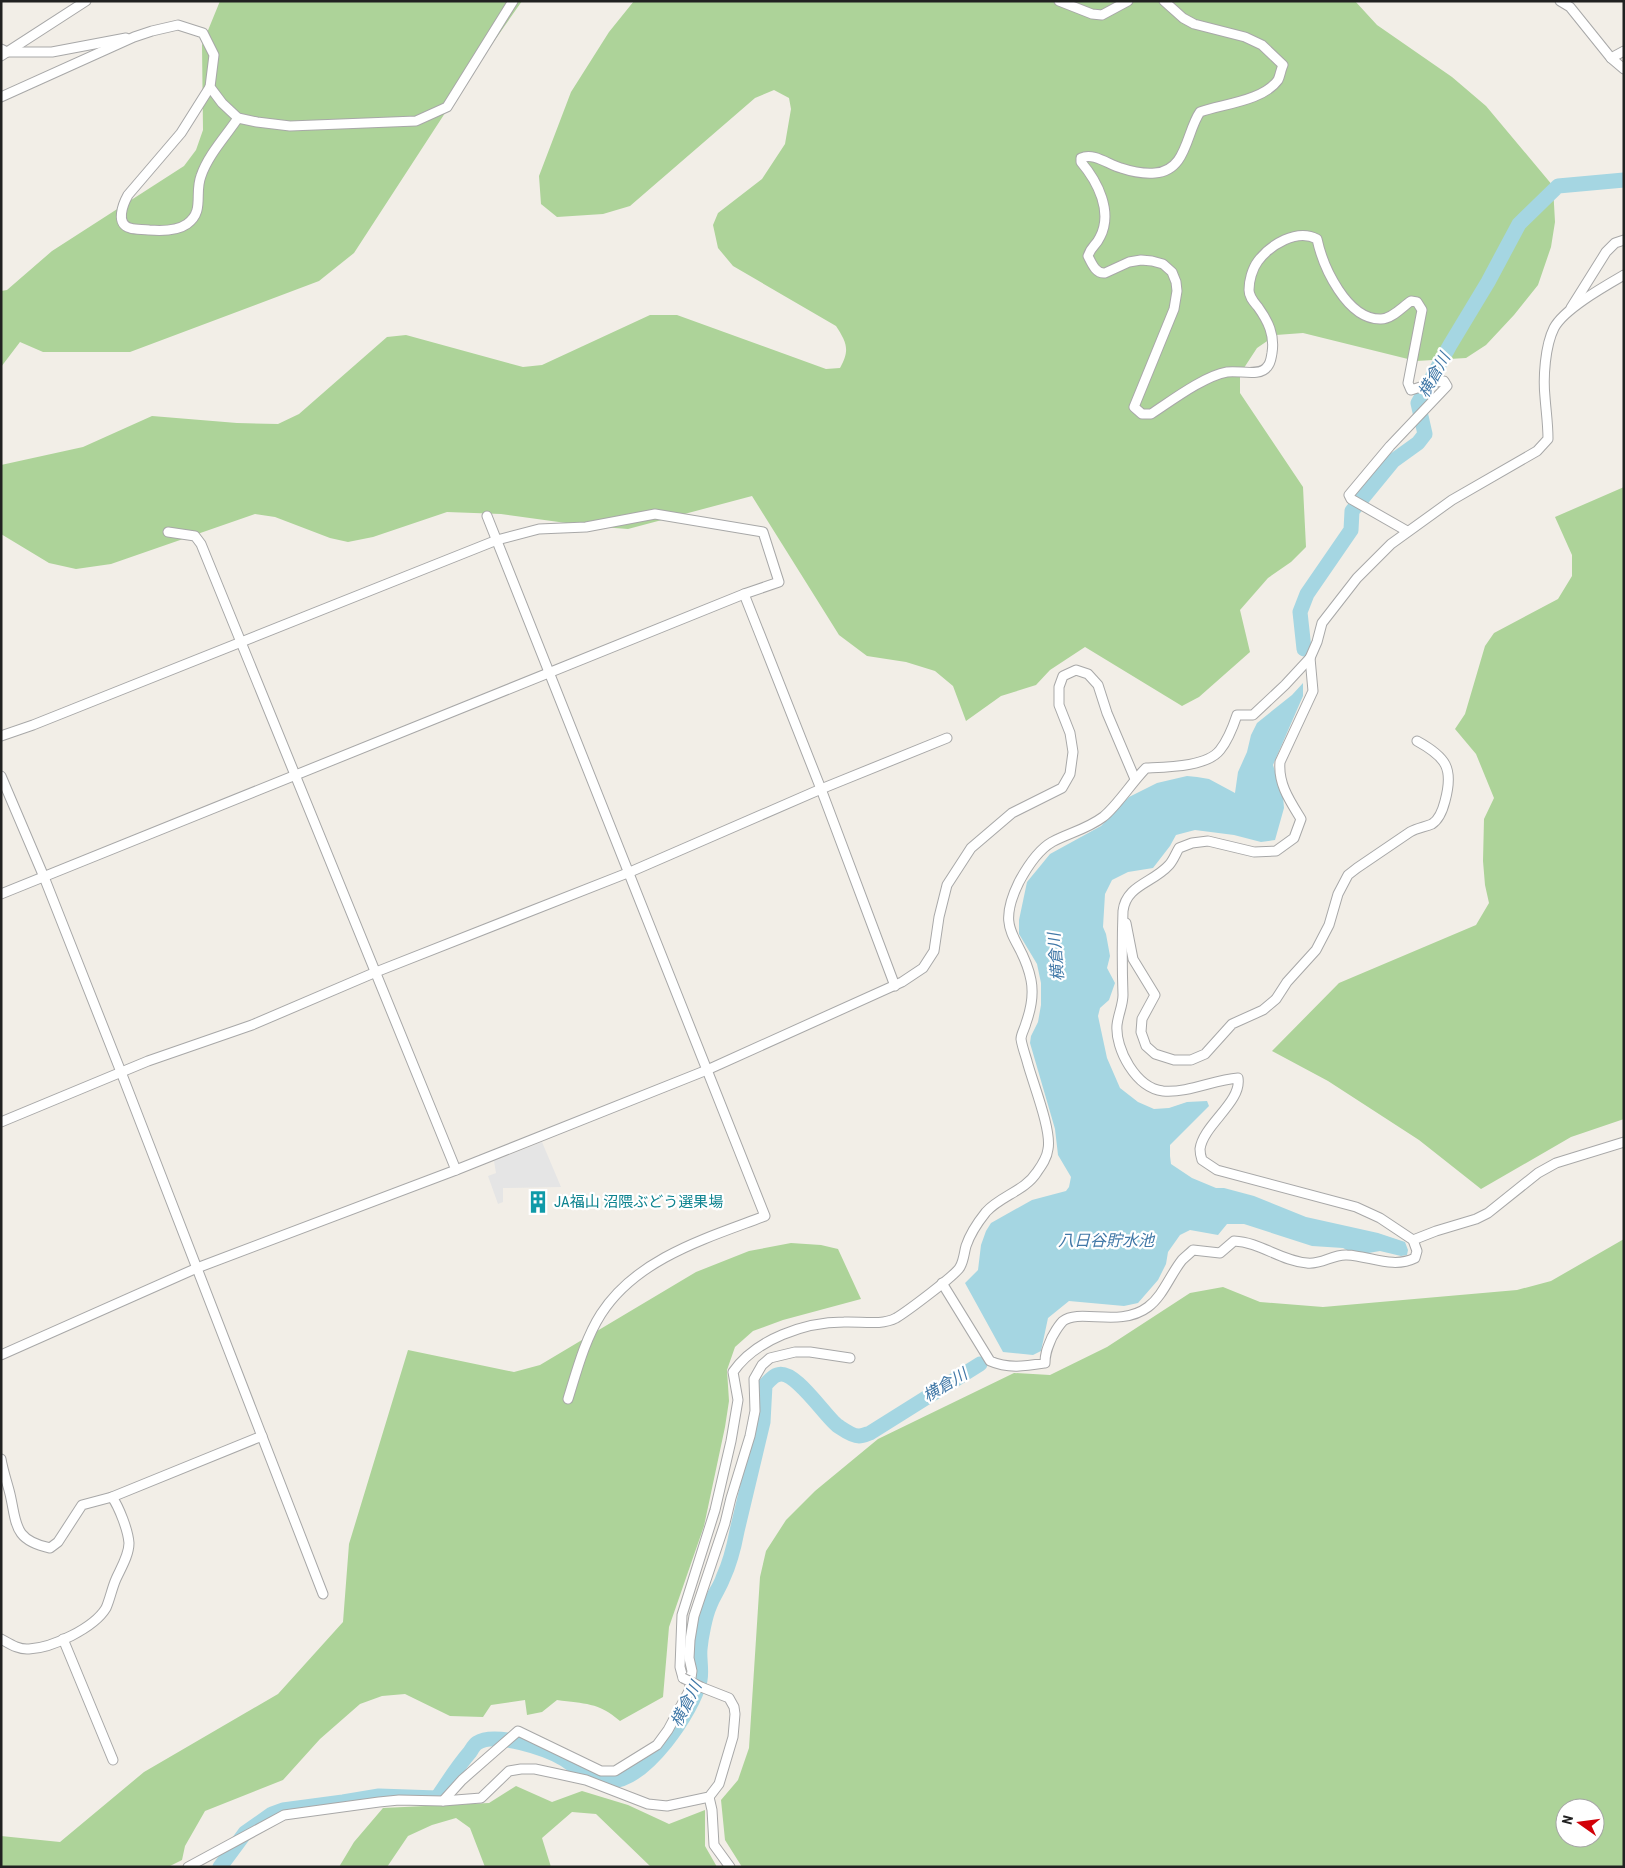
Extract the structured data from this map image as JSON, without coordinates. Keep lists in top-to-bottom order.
{
  "water": ["横倉川", "八日谷貯水池"],
  "places": {
    "building": ["JA福山 沼隈ぶどう選果場"]
  },
  "north": "left"
}
